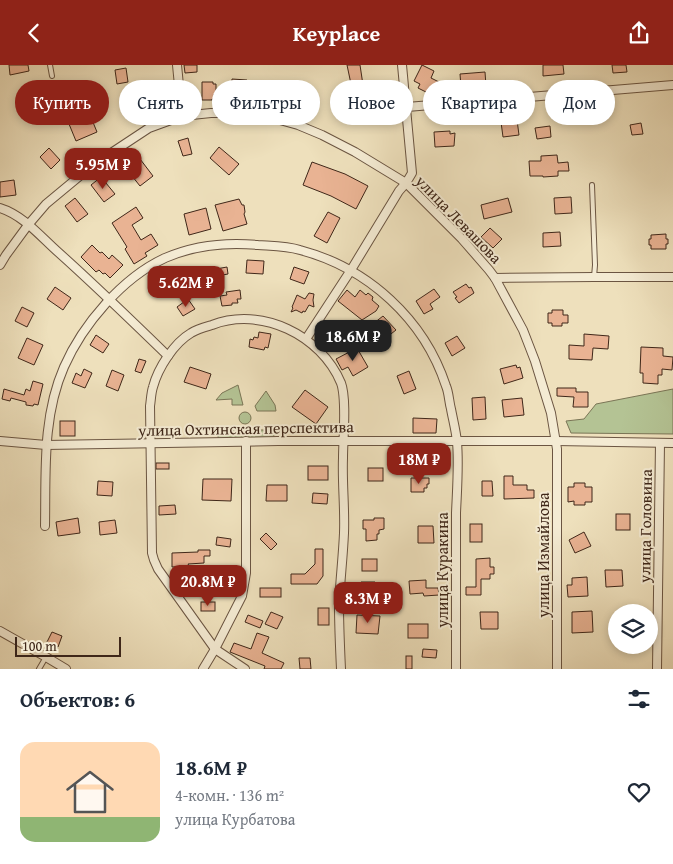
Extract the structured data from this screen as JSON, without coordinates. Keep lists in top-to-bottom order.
{
  "streets": {
    "street": [
      "улица Левашова",
      "улица Охтинская перспектива",
      "улица Головина",
      "улица Измайлова",
      "улица Куракина"
    ]
  },
  "crossings": [
    ["улица Левашова", "улица Охтинская перспектива"],
    ["улица Левашова", "улица Измайлова"],
    ["улица Охтинская перспектива", "улица Головина"],
    ["улица Охтинская перспектива", "улица Измайлова"],
    ["улица Охтинская перспектива", "улица Куракина"]
  ],
  "scale_bar": "100 m",
  "page": {
    "header": "Keyplace",
    "chip": [
      "Купить",
      "Снять",
      "Фильтры",
      "Новое",
      "Квартира",
      "Дом"
    ],
    "price": [
      "5.95M ₽",
      "5.62M ₽",
      "18.6M ₽",
      "18M ₽",
      "20.8M ₽",
      "8.3M ₽"
    ],
    "scale": "100 m",
    "heading": "Объектов: 6",
    "list": [
      {
        "name": "18.6M ₽",
        "note": "4-комн. · 136 m² · улица Курбатова"
      }
    ]
  }
}
